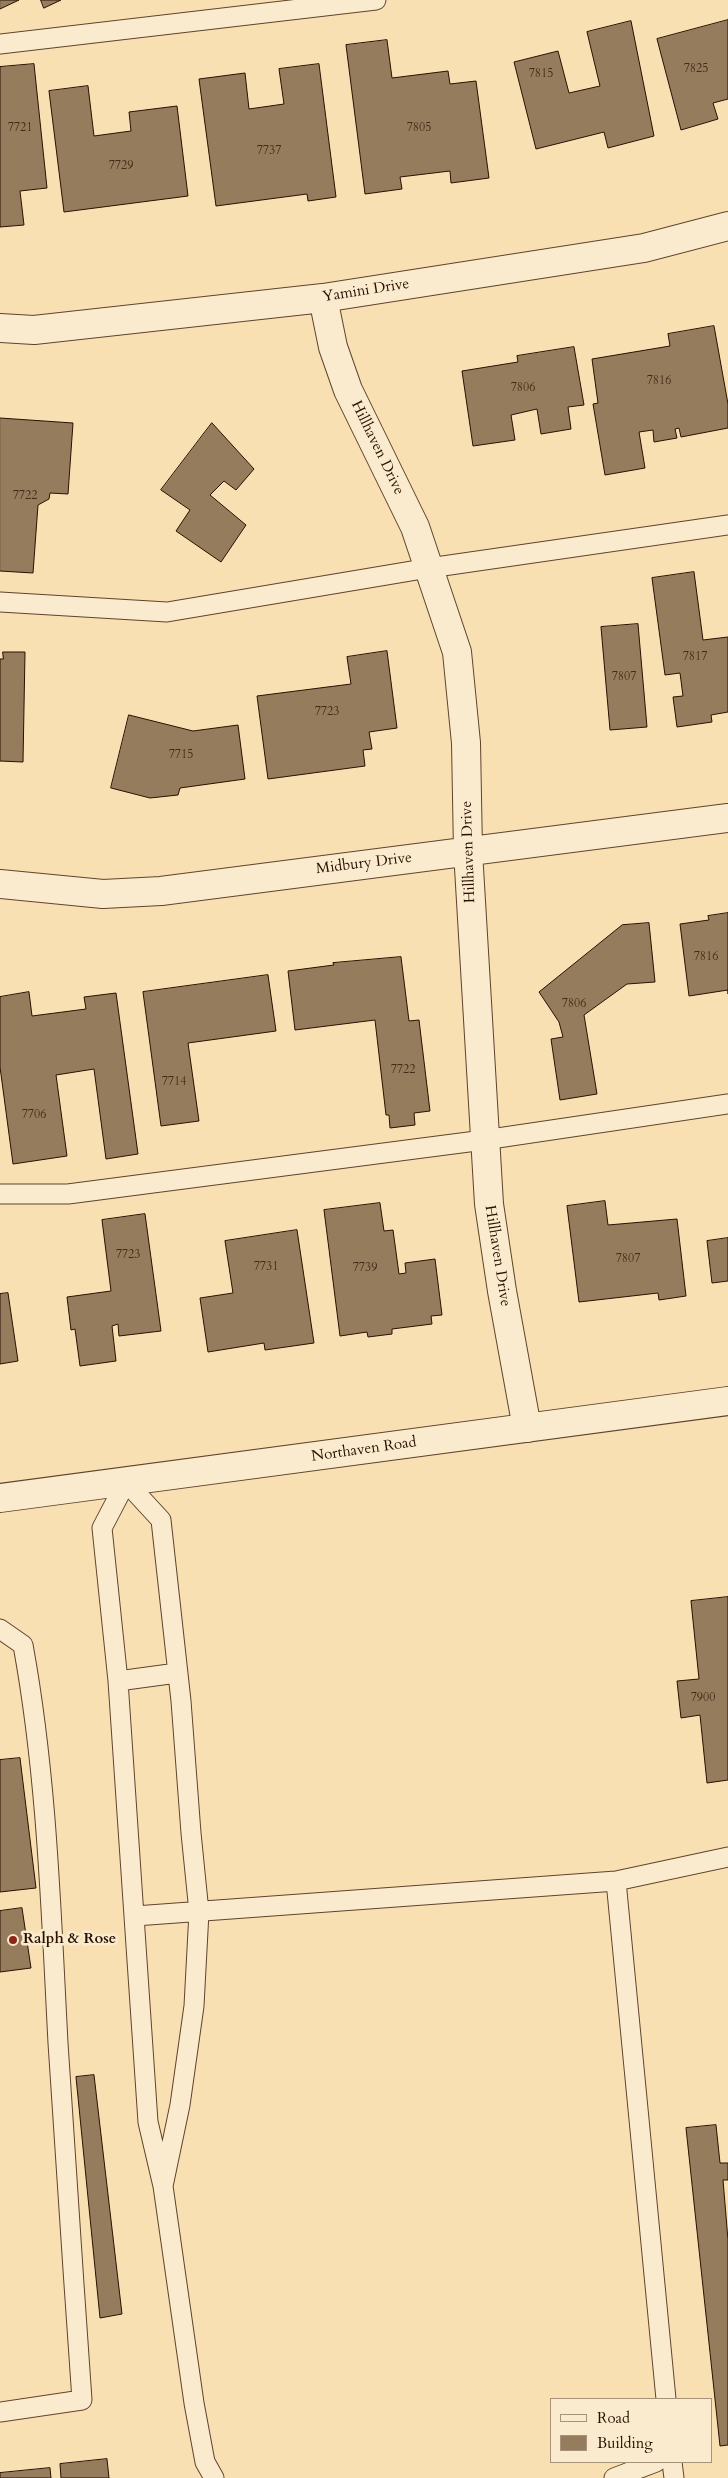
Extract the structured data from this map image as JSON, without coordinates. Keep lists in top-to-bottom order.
{
  "streets": {
    "street": [
      "Yamini Drive",
      "Hillhaven Drive",
      "Midbury Drive",
      "Northaven Road"
    ]
  },
  "crossings": [
    ["Yamini Drive", "Hillhaven Drive"],
    ["Hillhaven Drive", "Midbury Drive"],
    ["Hillhaven Drive", "Northaven Road"]
  ],
  "places": ["Ralph & Rose"],
  "house_numbers": [
    "7825",
    "7815",
    "7721",
    "7805",
    "7737",
    "7729",
    "7816",
    "7806",
    "7722",
    "7817",
    "7807",
    "7723",
    "7715",
    "7816",
    "7806",
    "7722",
    "7714",
    "7706",
    "7723",
    "7807",
    "7731",
    "7739",
    "7900"
  ],
  "legend": ["Road", "Building"]
}
